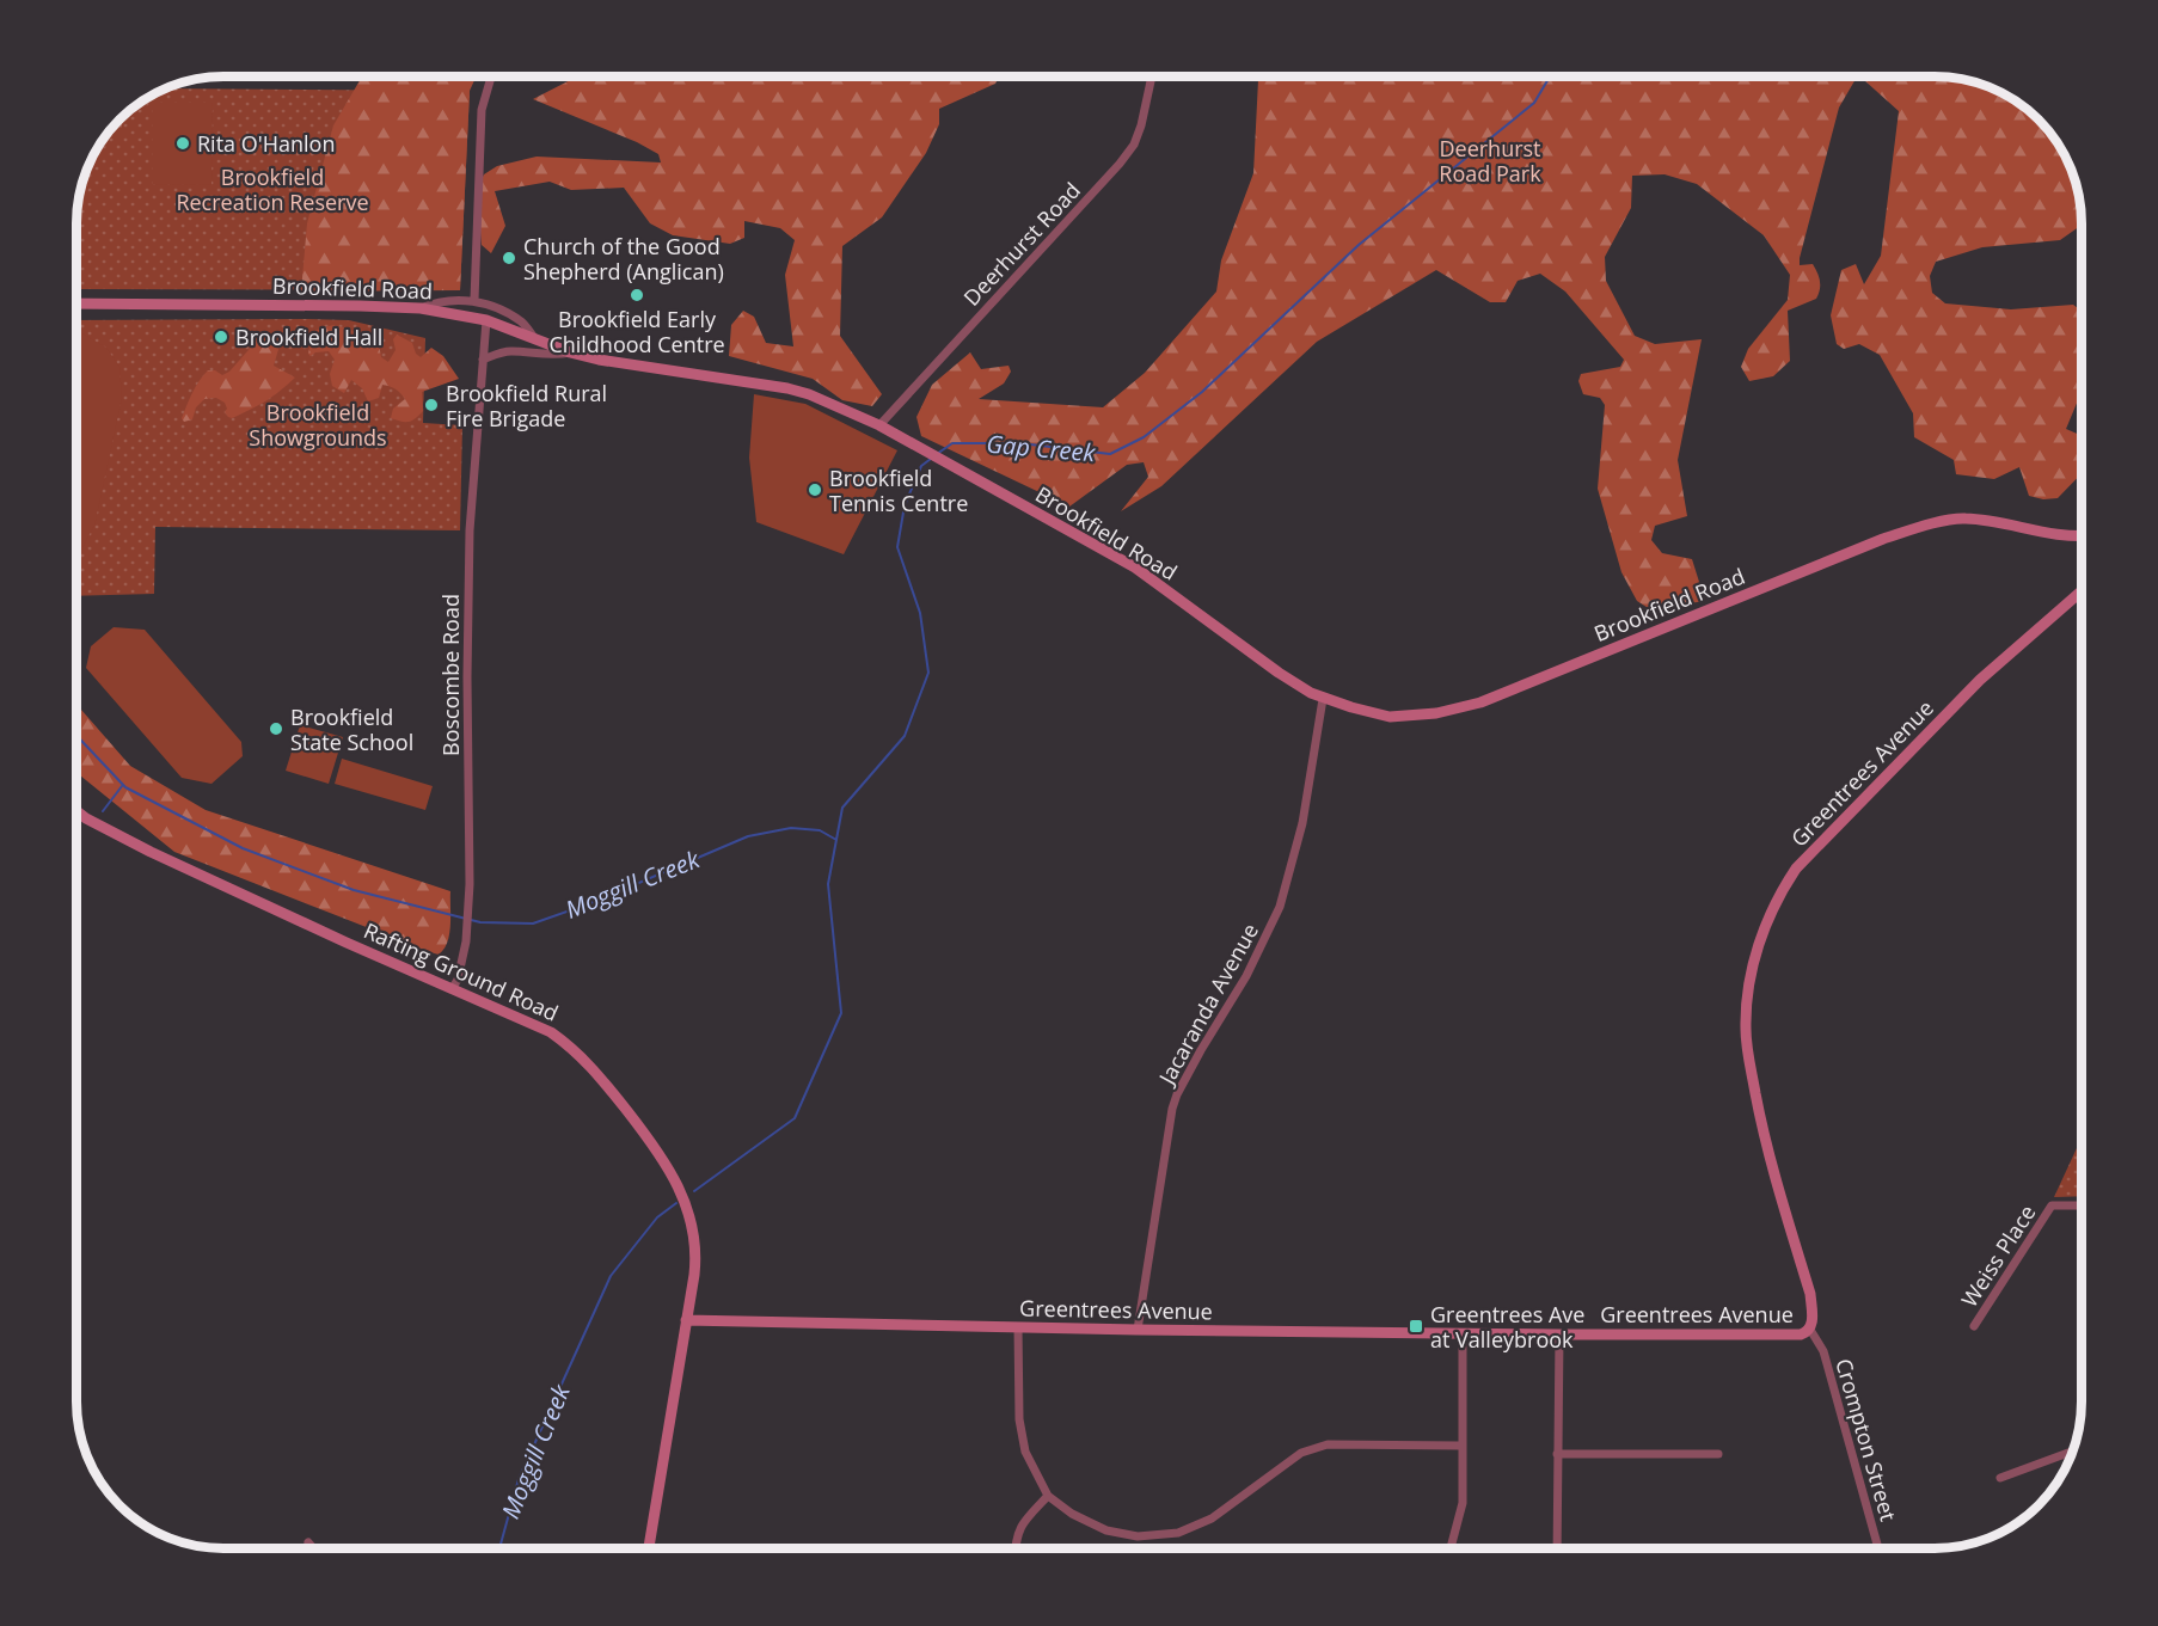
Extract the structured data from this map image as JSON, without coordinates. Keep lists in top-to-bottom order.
{
  "streets": {
    "main road": ["Brookfield Road", "Greentrees Avenue", "Rafting Ground Road"],
    "street": [
      "Deerhurst Road",
      "Boscombe Road",
      "Jacaranda Avenue",
      "Weiss Place",
      "Crompton Street"
    ]
  },
  "crossings": [
    ["Deerhurst Road", "Brookfield Road"],
    ["Brookfield Road", "Boscombe Road"],
    ["Brookfield Road", "Jacaranda Avenue"],
    ["Boscombe Road", "Rafting Ground Road"],
    ["Greentrees Avenue", "Rafting Ground Road"],
    ["Greentrees Avenue", "Jacaranda Avenue"],
    ["Greentrees Avenue", "Crompton Street"]
  ],
  "water": ["Gap Creek", "Moggill Creek"],
  "parks": ["Deerhurst Road Park", "Brookfield Recreation Reserve", "Brookfield Showgrounds"],
  "places": {
    "other": [
      "Rita O'Hanlon",
      "Church of the Good Shepherd (Anglican)",
      "Brookfield Early Childhood Centre",
      "Brookfield Hall",
      "Brookfield Rural Fire Brigade",
      "Brookfield Tennis Centre",
      "Brookfield State School"
    ],
    "transit": ["Greentrees Ave at Valleybrook"]
  }
}
